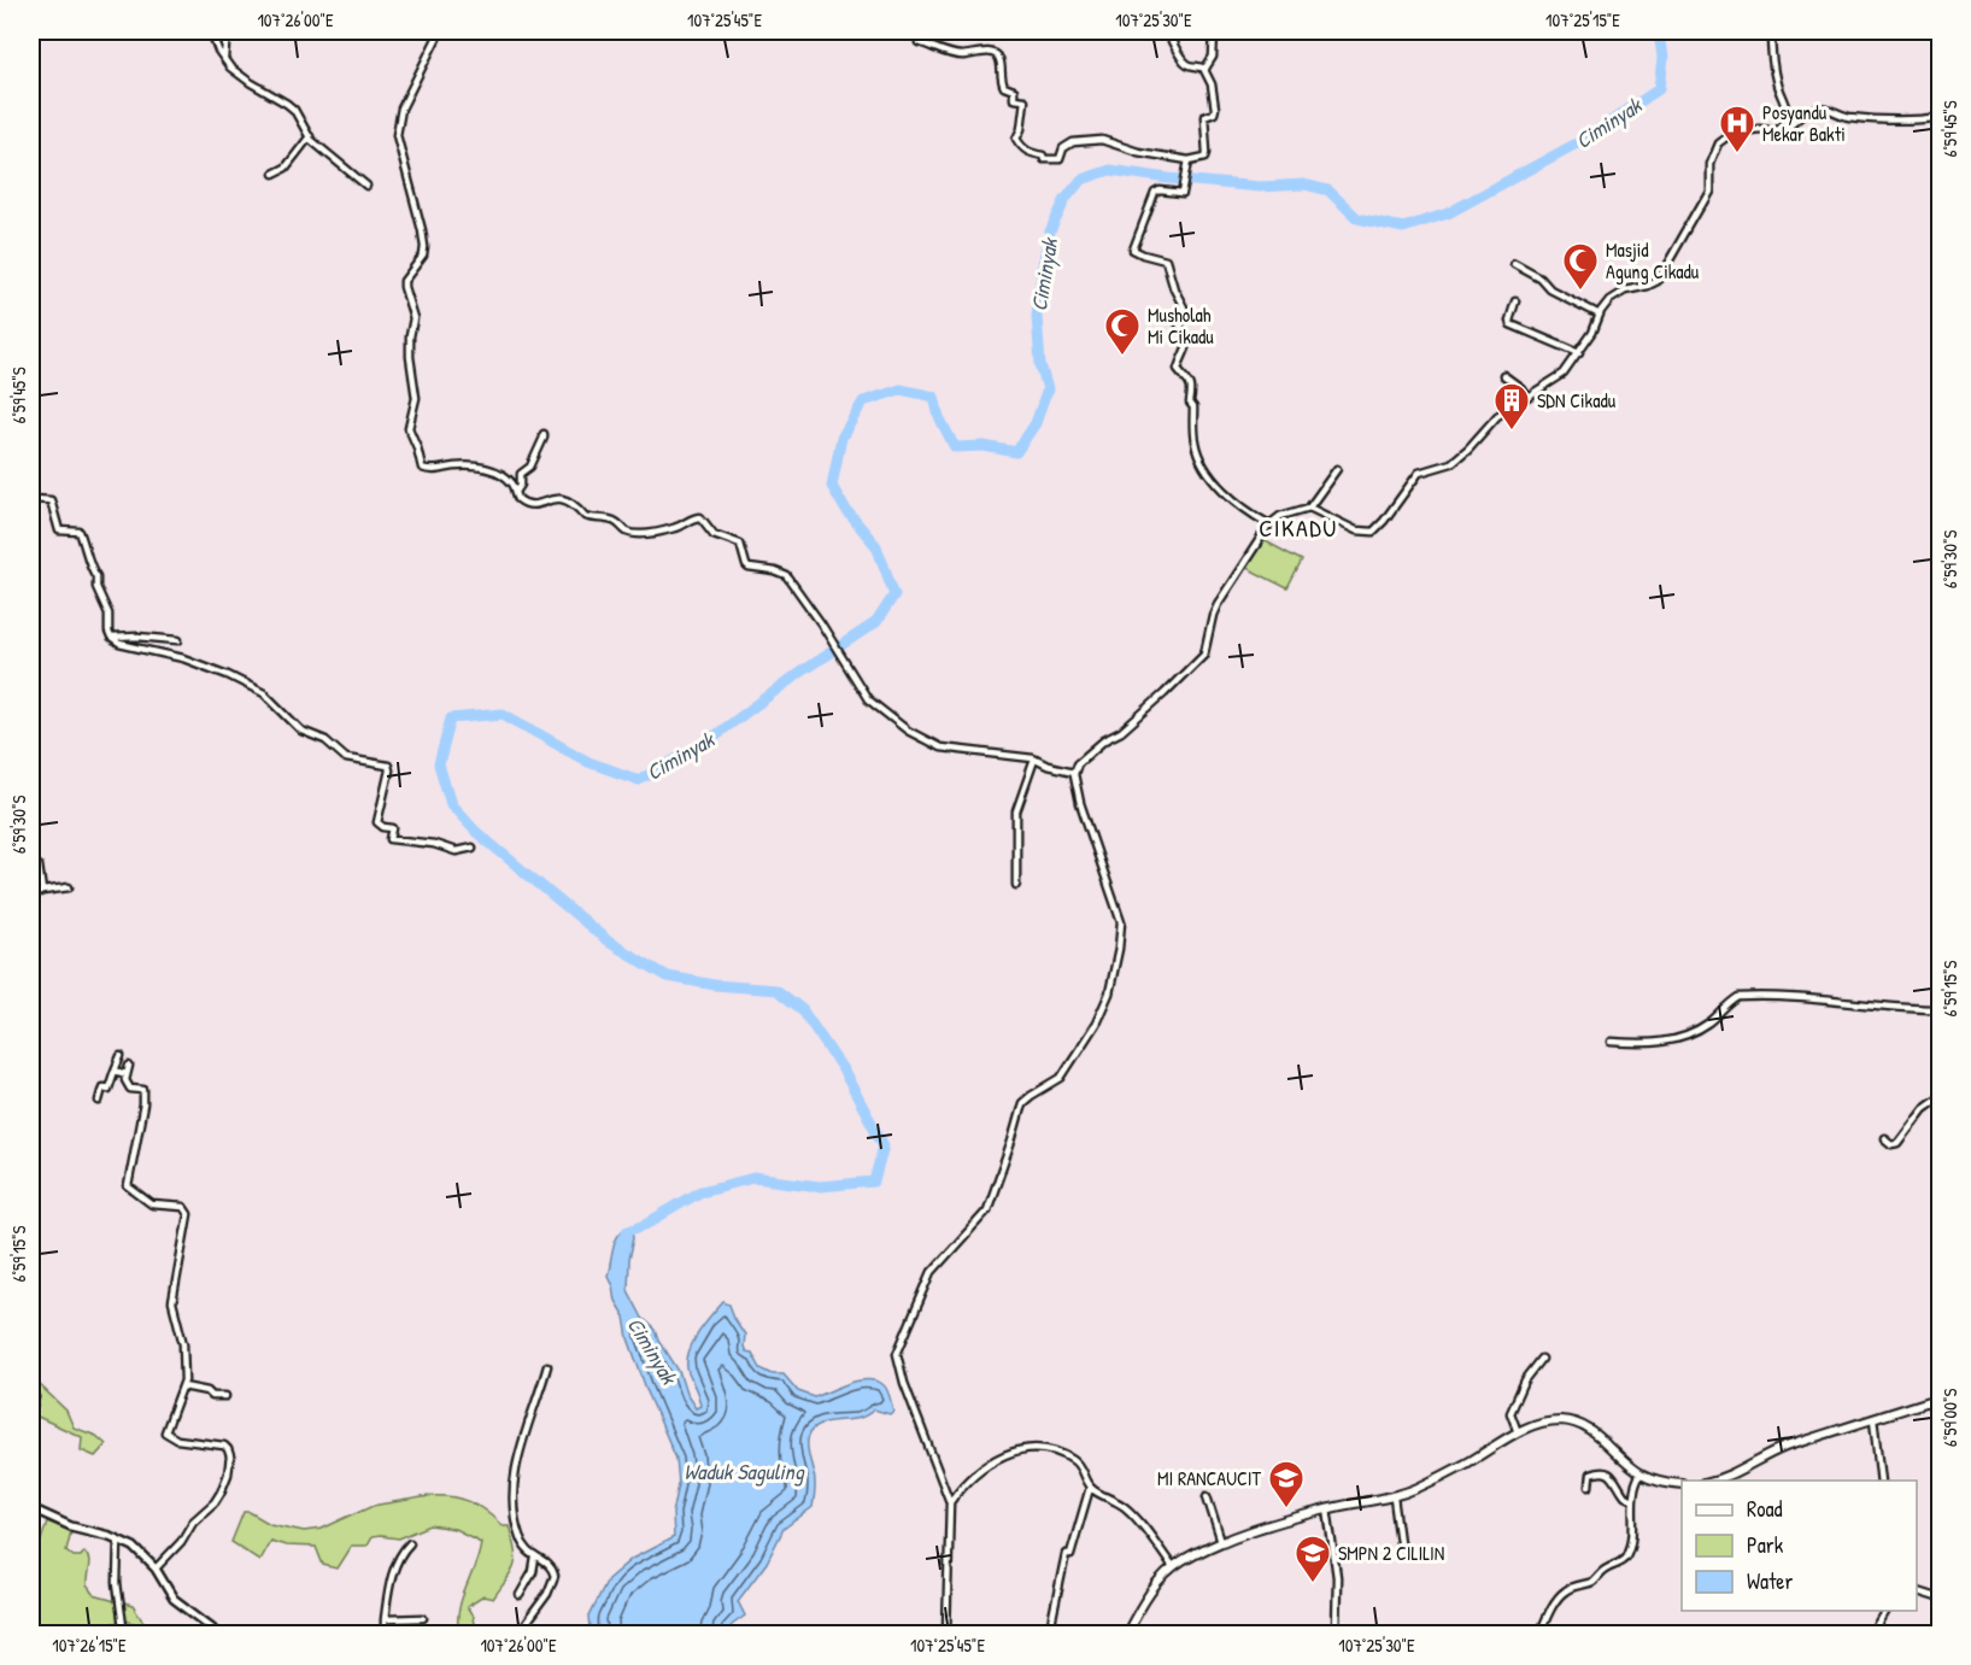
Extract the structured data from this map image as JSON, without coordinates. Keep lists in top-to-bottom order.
{
  "districts": ["CIKADU"],
  "water": ["Ciminyak", "Waduk Saguling"],
  "places": {
    "hospital": ["Posyandu Mekar Bakti"],
    "mosque": ["Masjid Agung Cikadu", "Musholah Mi Cikadu"],
    "building": ["SDN Cikadu"],
    "school or university": ["MI RANCAUCIT", "SMPN 2 CILILIN"]
  },
  "legend": ["Road", "Park", "Water"],
  "coordinates": [
    "107°26'00\"E",
    "107°25'45\"E",
    "107°25'30\"E",
    "107°25'15\"E",
    "6°59'45\"S",
    "6°59'30\"S",
    "6°59'15\"S",
    "6°59'00\"S",
    "107°26'15\"E"
  ]
}
